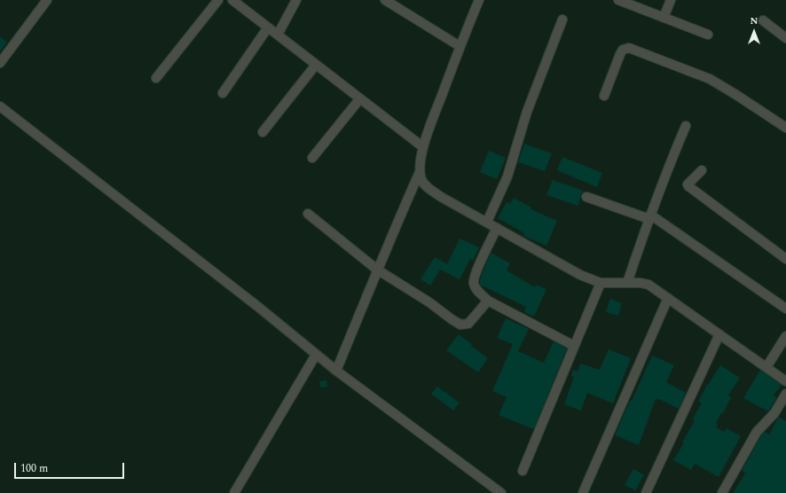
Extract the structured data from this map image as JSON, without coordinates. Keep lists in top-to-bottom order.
{
  "scale_bar": "100 m",
  "north": "top"
}
